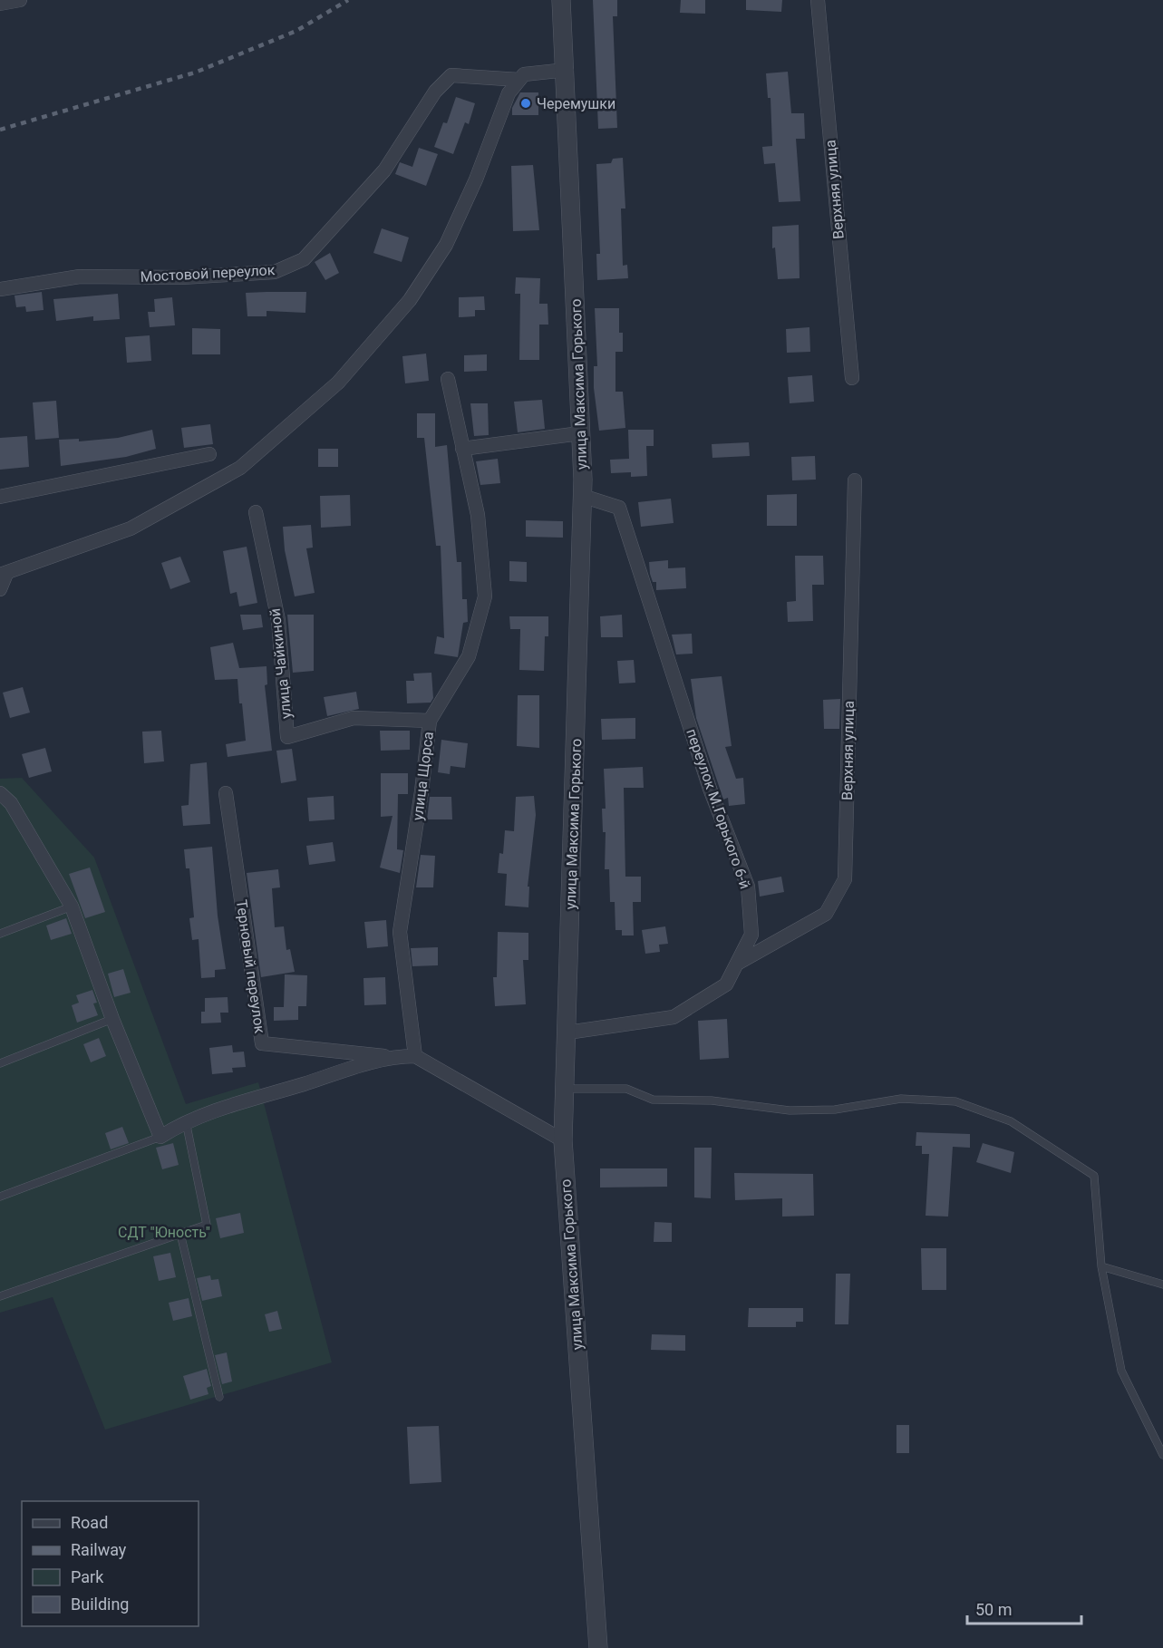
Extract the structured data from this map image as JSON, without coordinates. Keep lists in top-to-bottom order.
{
  "streets": {
    "street": [
      "Верхняя улица",
      "Мостовой переулок",
      "улица Максима Горького",
      "улица Чайкиной",
      "улица Щорса",
      "переулок М.Горького 6-й",
      "Терновый переулок"
    ]
  },
  "crossings": [
    ["Верхняя улица", "переулок М.Горького 6-й"],
    ["улица Максима Горького", "переулок М.Горького 6-й"],
    ["улица Чайкиной", "улица Щорса"]
  ],
  "parks": ["СДТ \"Юность\""],
  "places": ["Черемушки"],
  "legend": [
    "Road",
    "Railway",
    "Park",
    "Building"
  ],
  "scale_bar": "50 m"
}
